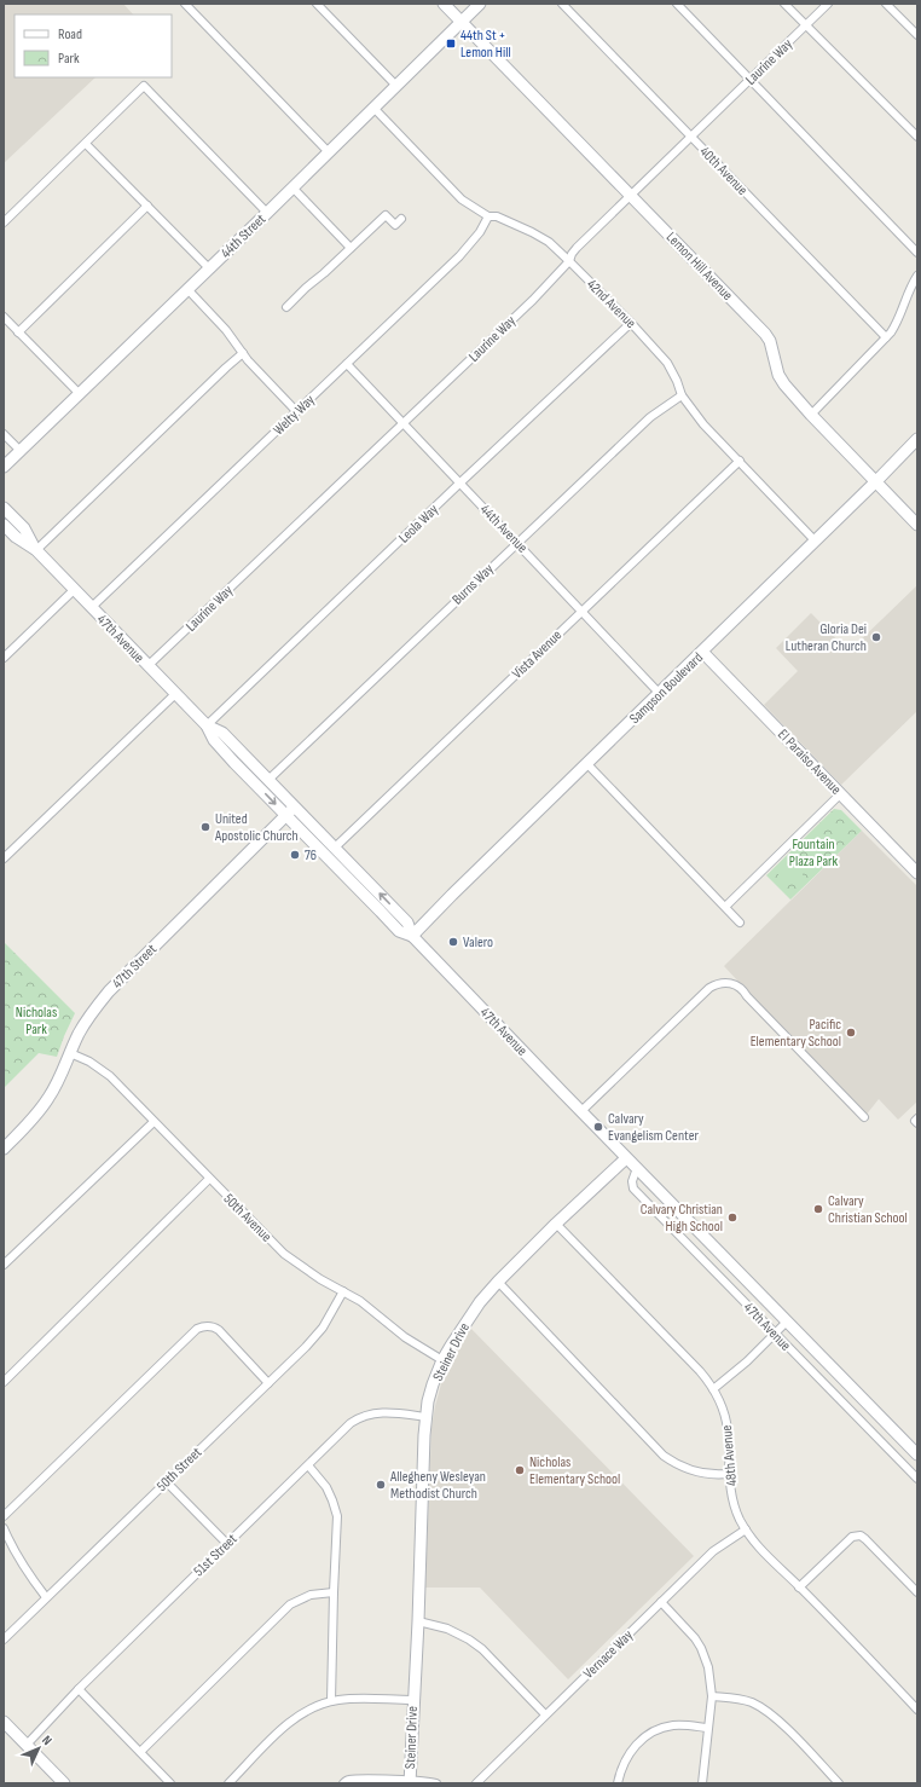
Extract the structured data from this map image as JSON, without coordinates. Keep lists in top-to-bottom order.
{
  "streets": {
    "street": [
      "Laurine Way",
      "40th Avenue",
      "44th Street",
      "Lemon Hill Avenue",
      "42nd Avenue",
      "Welty Way",
      "Leola Way",
      "44th Avenue",
      "Burns Way",
      "47th Avenue",
      "Vista Avenue",
      "Sampson Boulevard",
      "El Paraiso Avenue",
      "47th Street",
      "50th Avenue",
      "Steiner Drive",
      "48th Avenue",
      "50th Street",
      "51st Street",
      "Vernace Way"
    ]
  },
  "crossings": [
    ["Laurine Way", "40th Avenue"],
    ["Laurine Way", "Lemon Hill Avenue"],
    ["Laurine Way", "42nd Avenue"],
    ["Laurine Way", "44th Avenue"],
    ["Laurine Way", "47th Avenue"],
    ["44th Street", "Lemon Hill Avenue"],
    ["44th Street", "42nd Avenue"],
    ["Lemon Hill Avenue", "Sampson Boulevard"],
    ["42nd Avenue", "Welty Way"],
    ["42nd Avenue", "Leola Way"],
    ["42nd Avenue", "Burns Way"],
    ["42nd Avenue", "Vista Avenue"],
    ["42nd Avenue", "Sampson Boulevard"],
    ["Welty Way", "44th Avenue"],
    ["Welty Way", "47th Avenue"],
    ["Leola Way", "44th Avenue"],
    ["Leola Way", "47th Avenue"],
    ["44th Avenue", "Burns Way"],
    ["44th Avenue", "Vista Avenue"],
    ["44th Avenue", "Sampson Boulevard"],
    ["Burns Way", "47th Avenue"],
    ["47th Avenue", "Vista Avenue"],
    ["47th Avenue", "Sampson Boulevard"],
    ["47th Avenue", "47th Street"],
    ["47th Avenue", "Steiner Drive"],
    ["Sampson Boulevard", "El Paraiso Avenue"],
    ["47th Street", "50th Avenue"],
    ["50th Avenue", "Steiner Drive"],
    ["50th Avenue", "50th Street"],
    ["Steiner Drive", "48th Avenue"],
    ["Steiner Drive", "51st Street"],
    ["48th Avenue", "Vernace Way"]
  ],
  "parks": ["Fountain Plaza Park", "Nicholas Park"],
  "places": {
    "transit": ["44th St + Lemon Hill"],
    "other": [
      "Gloria Dei Lutheran Church",
      "United Apostolic Church",
      "76",
      "Valero",
      "Pacific Elementary School",
      "Calvary Evangelism Center",
      "Calvary Christian School",
      "Calvary Christian High School",
      "Nicholas Elementary School",
      "Allegheny Wesleyan Methodist Church"
    ]
  },
  "legend": ["Road", "Park"],
  "north": "top right"
}
